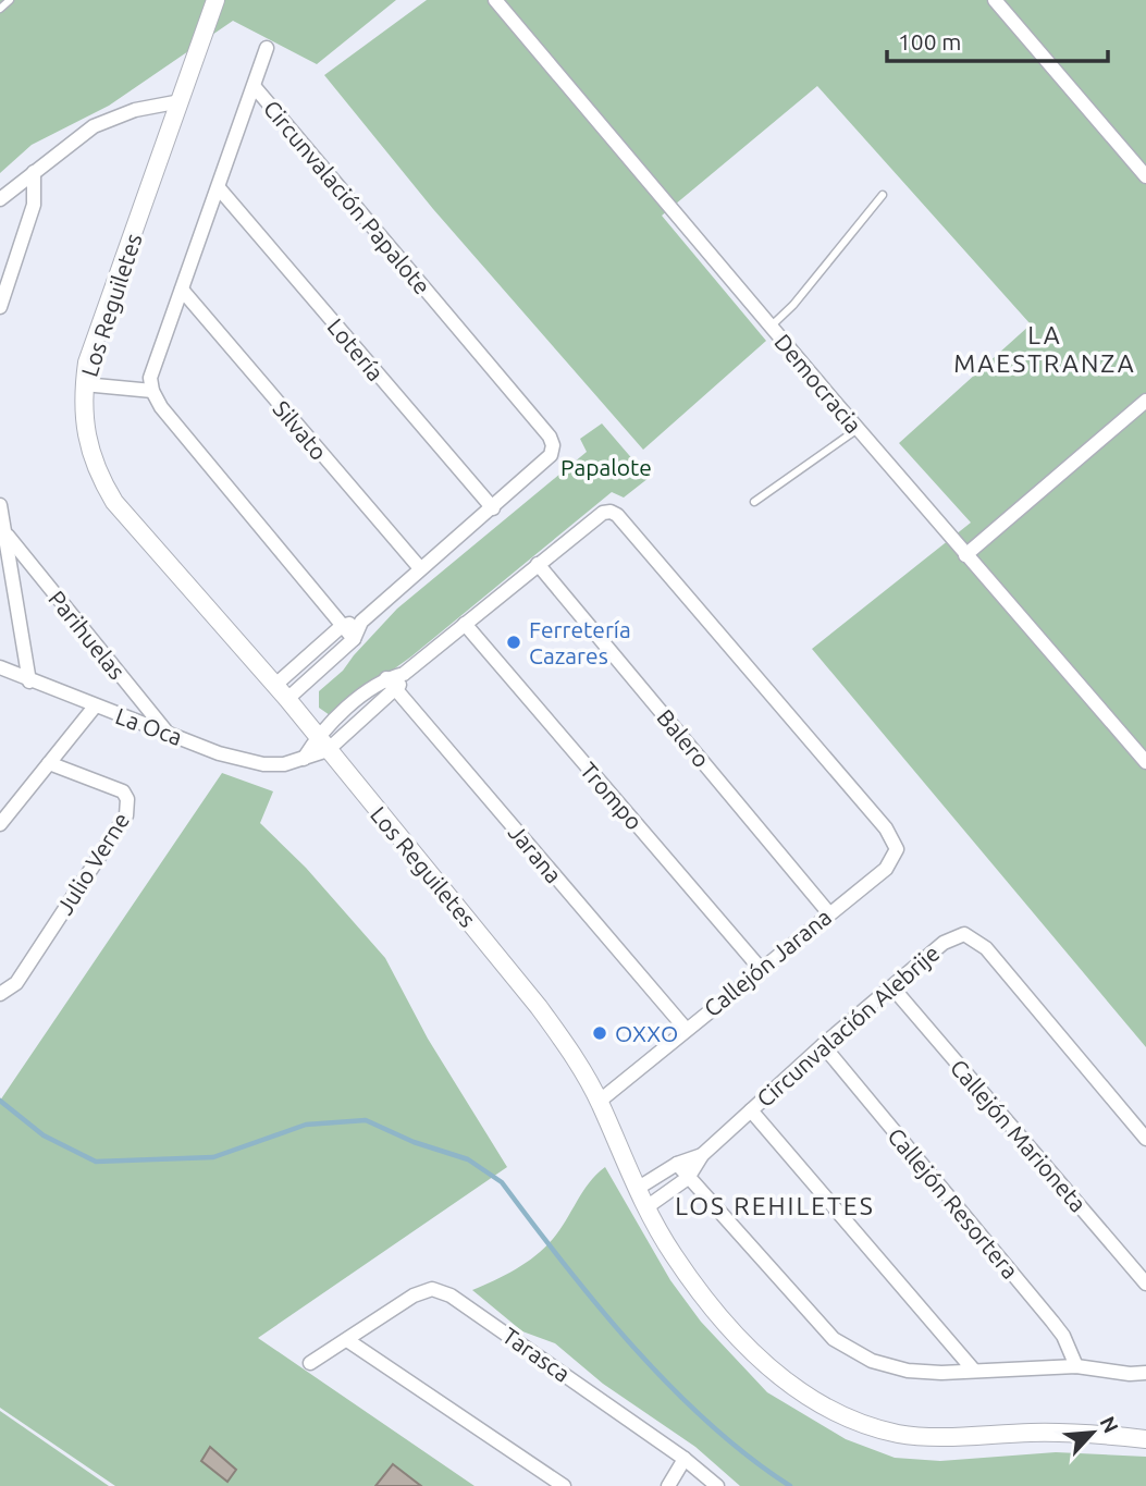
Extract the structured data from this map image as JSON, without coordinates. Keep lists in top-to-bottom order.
{
  "streets": {
    "street": [
      "Circunvalación Papalote",
      "Los Reguiletes",
      "Lotería",
      "Democracia",
      "Silvato",
      "Parihuelas",
      "La Oca",
      "Balero",
      "Trompo",
      "Jarana",
      "Julio Verne",
      "Callejón Jarana",
      "Circunvalación Alebrije",
      "Callejón Marioneta",
      "Callejón Resortera",
      "Tarasca"
    ]
  },
  "crossings": [
    ["Circunvalación Papalote", "Lotería"],
    ["Circunvalación Papalote", "Silvato"],
    ["Los Reguiletes", "La Oca"],
    ["Los Reguiletes", "Callejón Jarana"],
    ["Los Reguiletes", "Circunvalación Alebrije"],
    ["Parihuelas", "La Oca"],
    ["Balero", "Callejón Jarana"],
    ["Trompo", "Callejón Jarana"],
    ["Jarana", "Callejón Jarana"],
    ["Circunvalación Alebrije", "Callejón Marioneta"],
    ["Circunvalación Alebrije", "Callejón Resortera"]
  ],
  "districts": ["LA MAESTRANZA", "LOS REHILETES"],
  "parks": ["Papalote"],
  "places": ["Ferretería Cazares", "OXXO"],
  "scale_bar": "100 m",
  "north": "top right"
}
